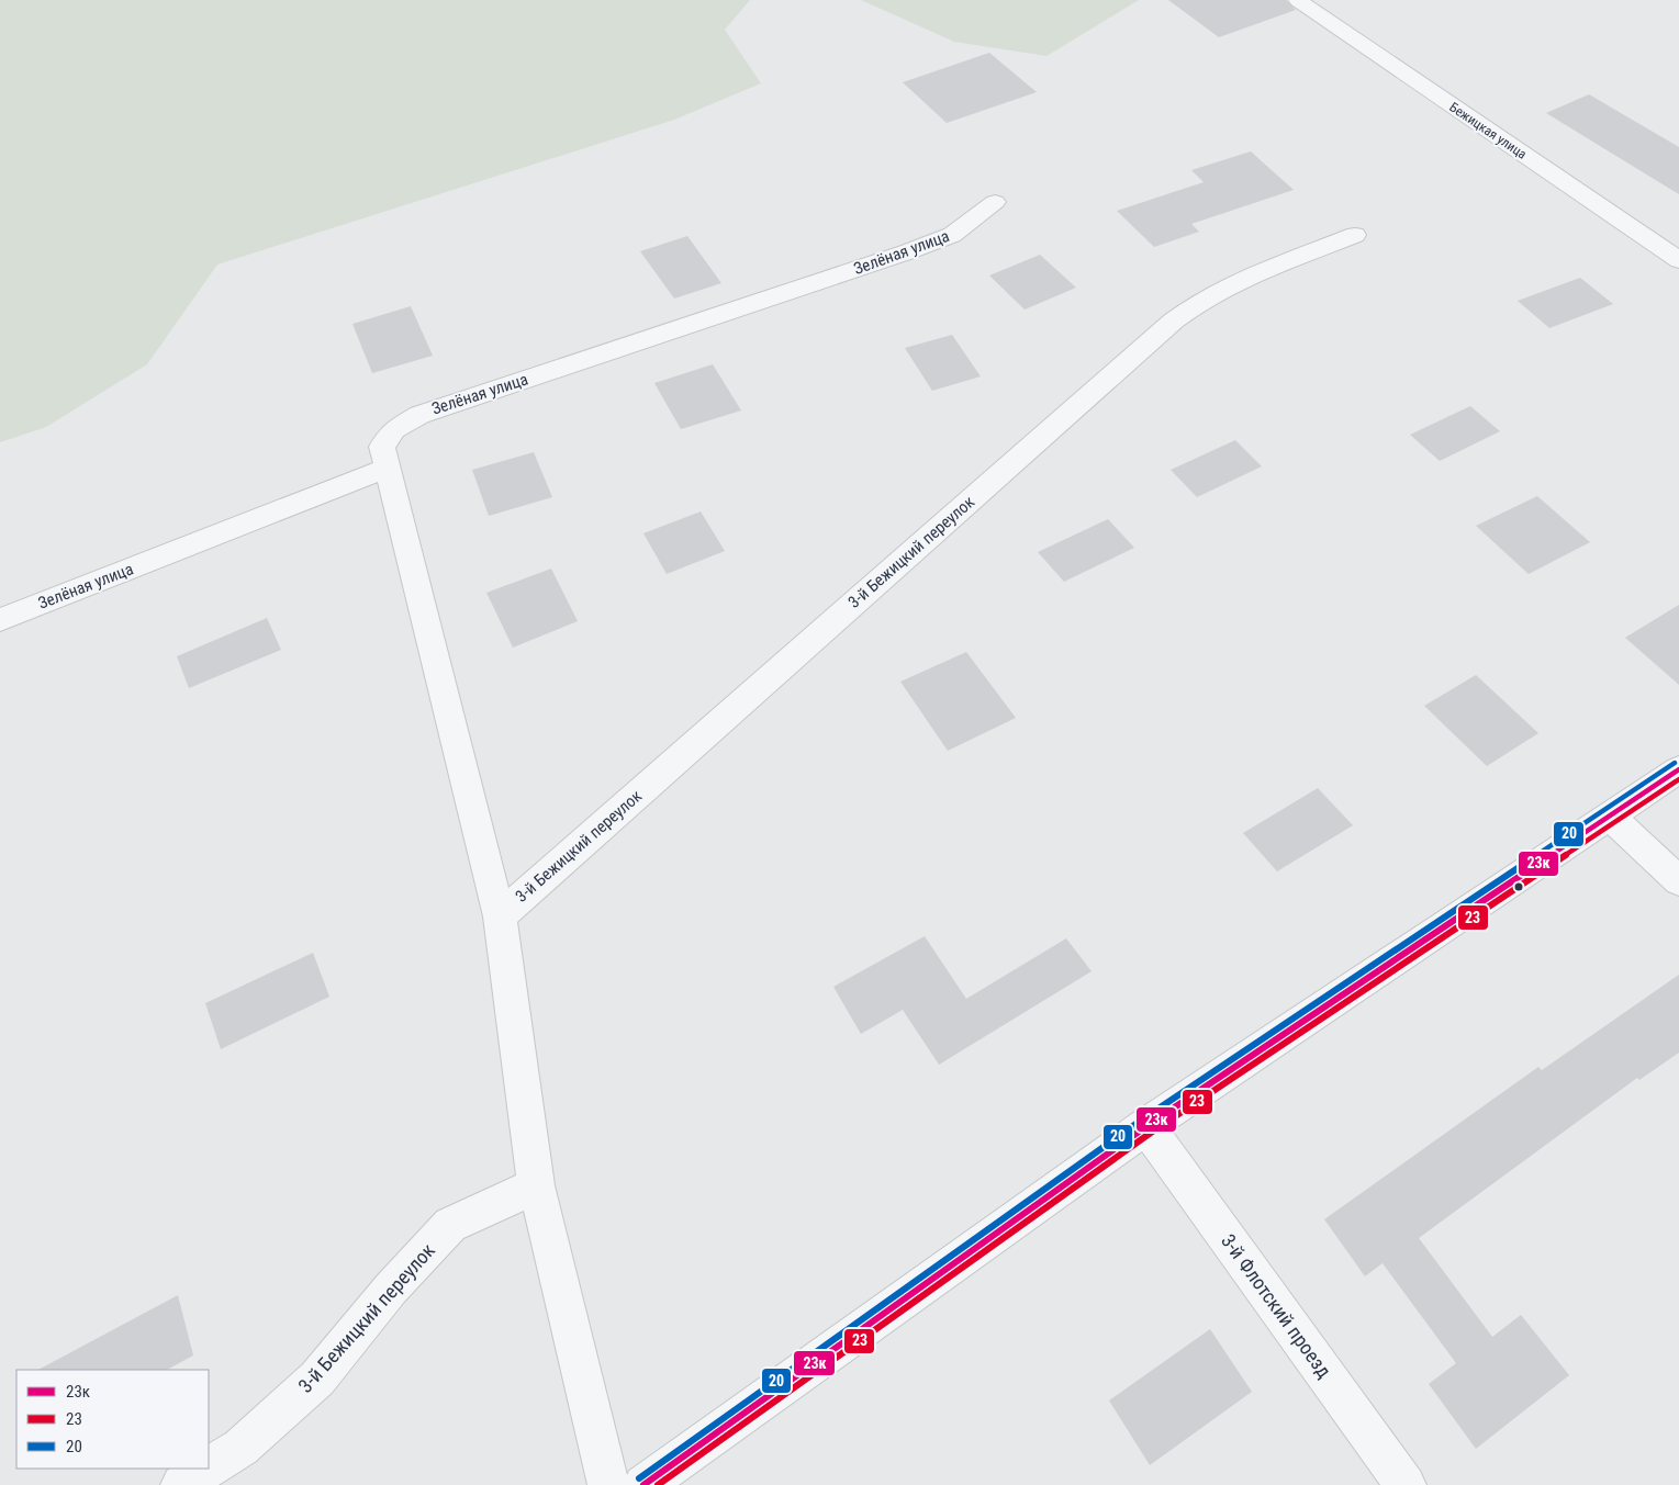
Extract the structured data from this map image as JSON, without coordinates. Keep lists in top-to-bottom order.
{
  "streets": {
    "street": [
      "Бежицкая улица",
      "Зелёная улица",
      "3-й Бежицкий переулок",
      "3-й Флотский проезд"
    ]
  },
  "lines": ["transit line 20", "transit line 23к", "transit line 23"],
  "legend": ["23к", "23", "20"]
}
